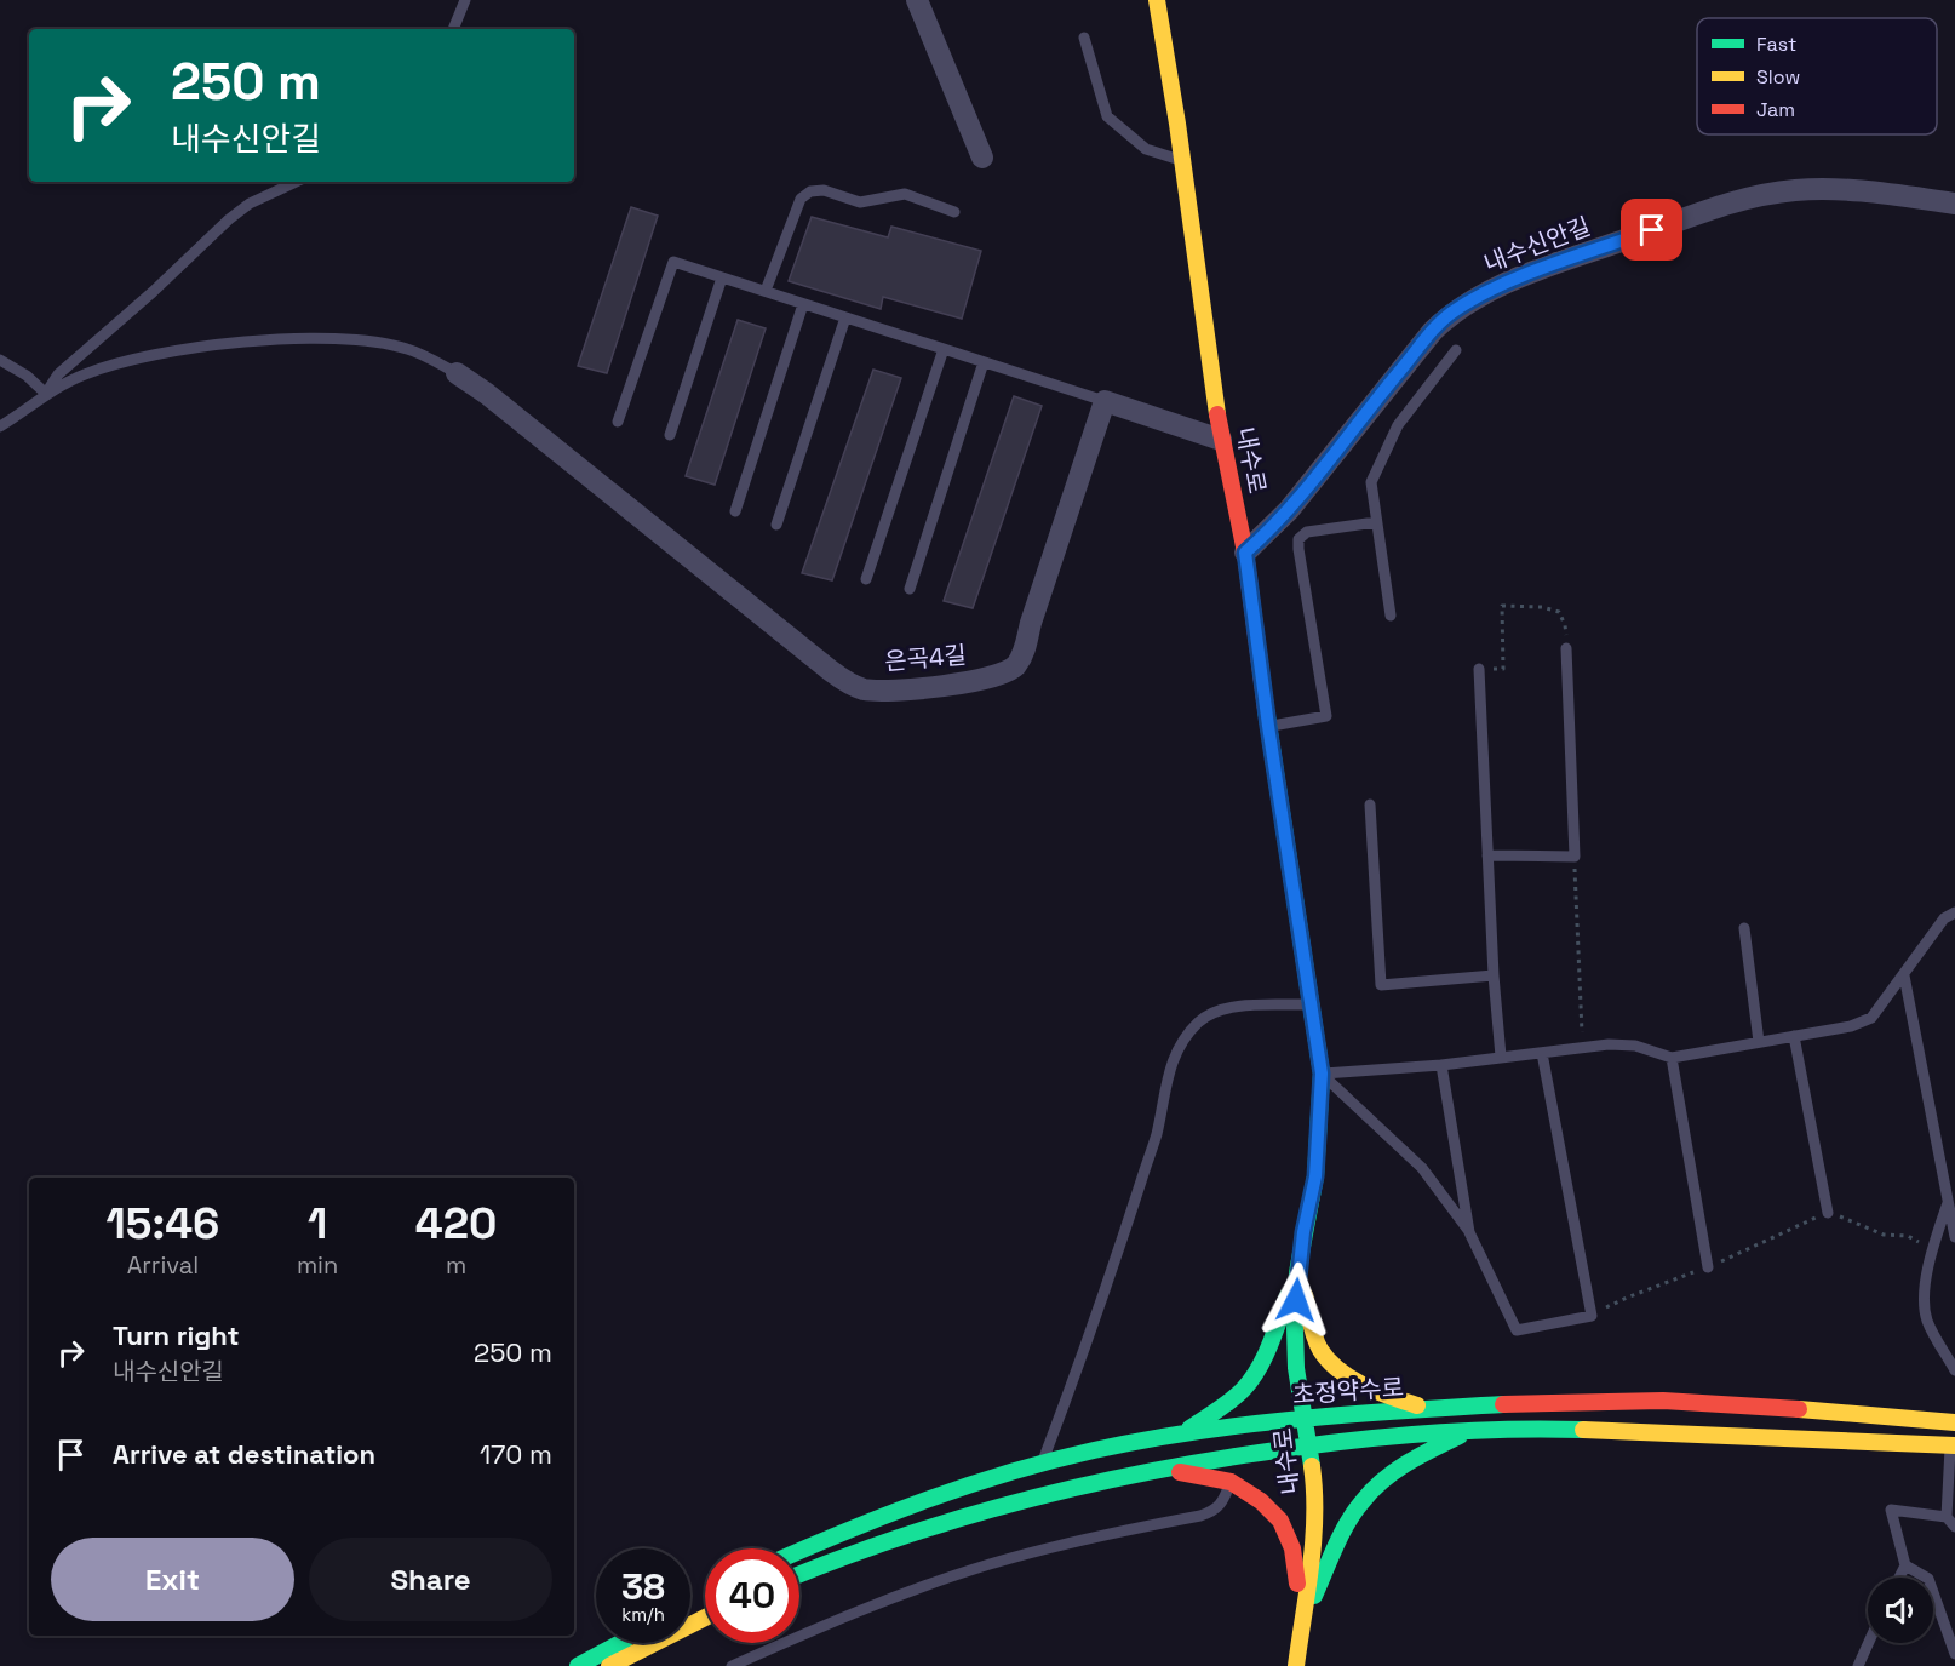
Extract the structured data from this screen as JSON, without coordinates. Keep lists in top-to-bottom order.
{
  "streets": {
    "main road": ["내수로", "초정약수로"],
    "street": ["내수신안길", "은곡4길"]
  },
  "crossings": [
    ["내수신안길", "내수로"],
    ["내수로", "초정약수로"]
  ],
  "legend": ["Fast", "Slow", "Jam"],
  "page": {
    "turn": ["250 m", "내수신안길"],
    "eta": [
      "15:46",
      "Arrival",
      "1",
      "min",
      "420",
      "m"
    ],
    "list": [
      {
        "name": "Turn right",
        "note": "내수신안길",
        "value": "250 m"
      },
      {
        "name": "Arrive at destination",
        "value": "170 m"
      }
    ],
    "buttons": ["Exit", "Share"],
    "speed": "38 km/h",
    "limit": "40"
  }
}
